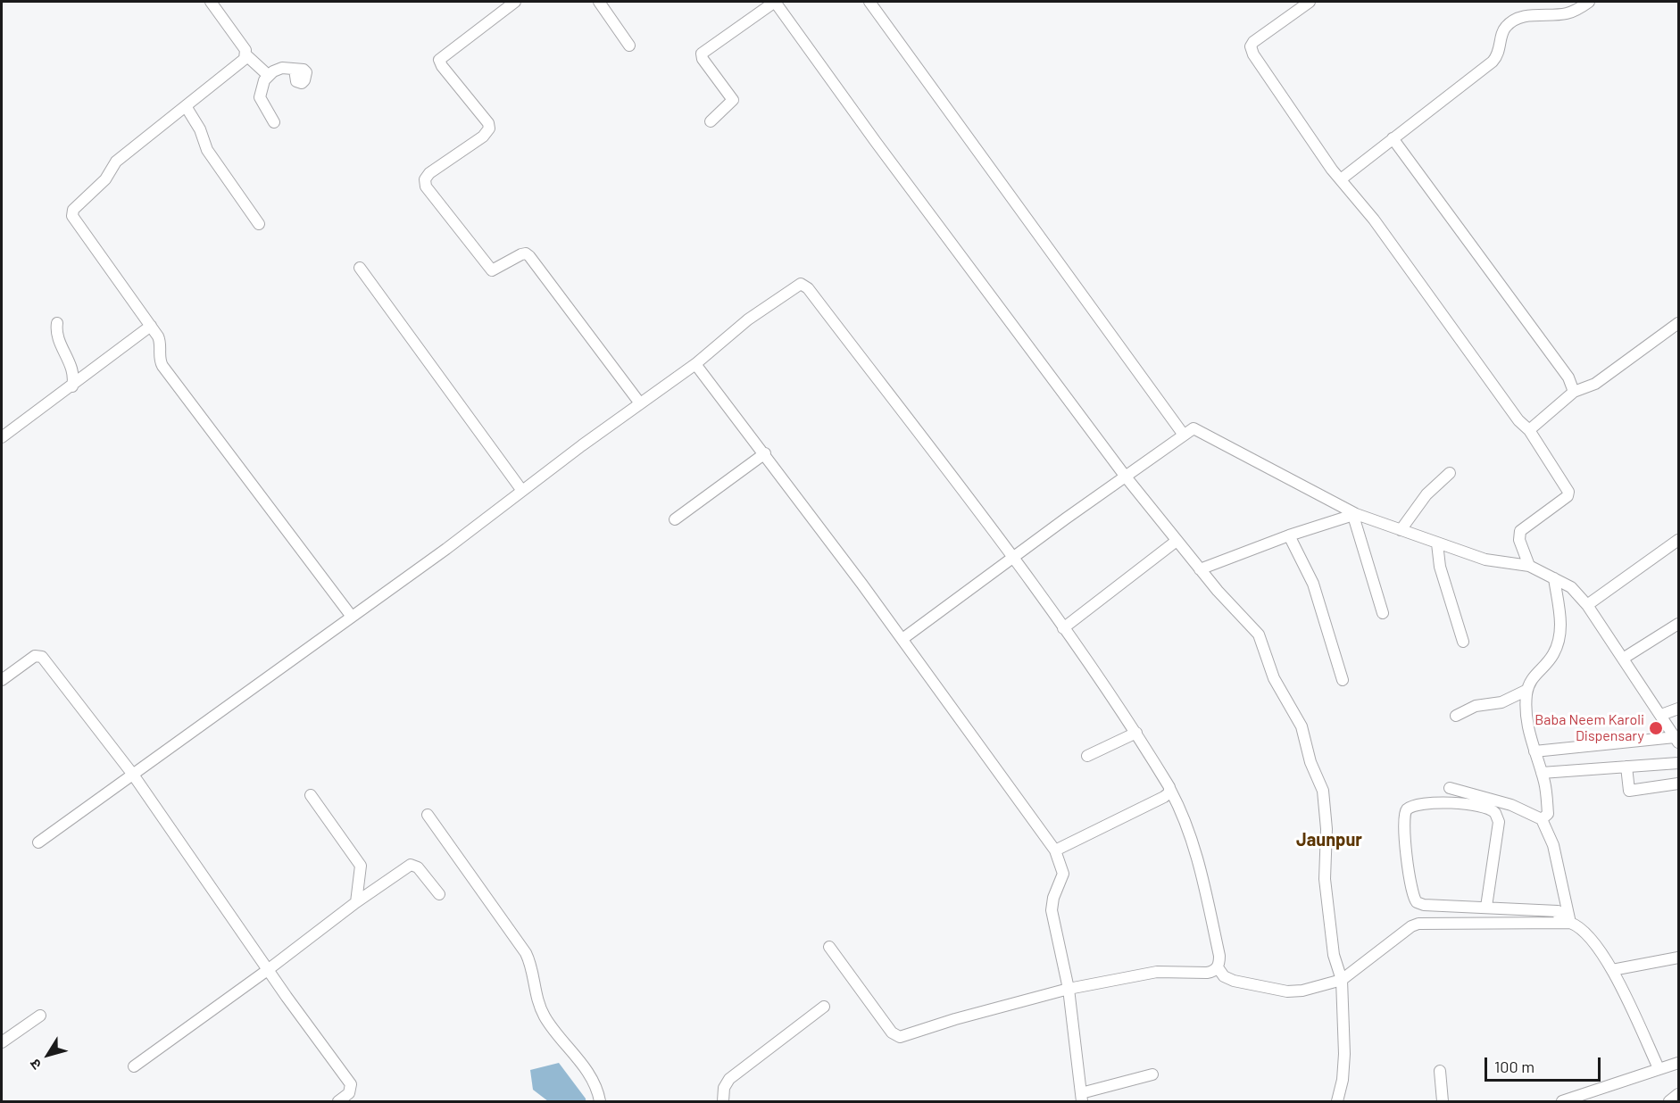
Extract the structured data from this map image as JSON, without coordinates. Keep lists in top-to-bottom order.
{
  "districts": ["Jaunpur"],
  "places": ["Baba Neem Karoli Dispensary"],
  "scale_bar": "100 m",
  "north": "bottom left"
}
